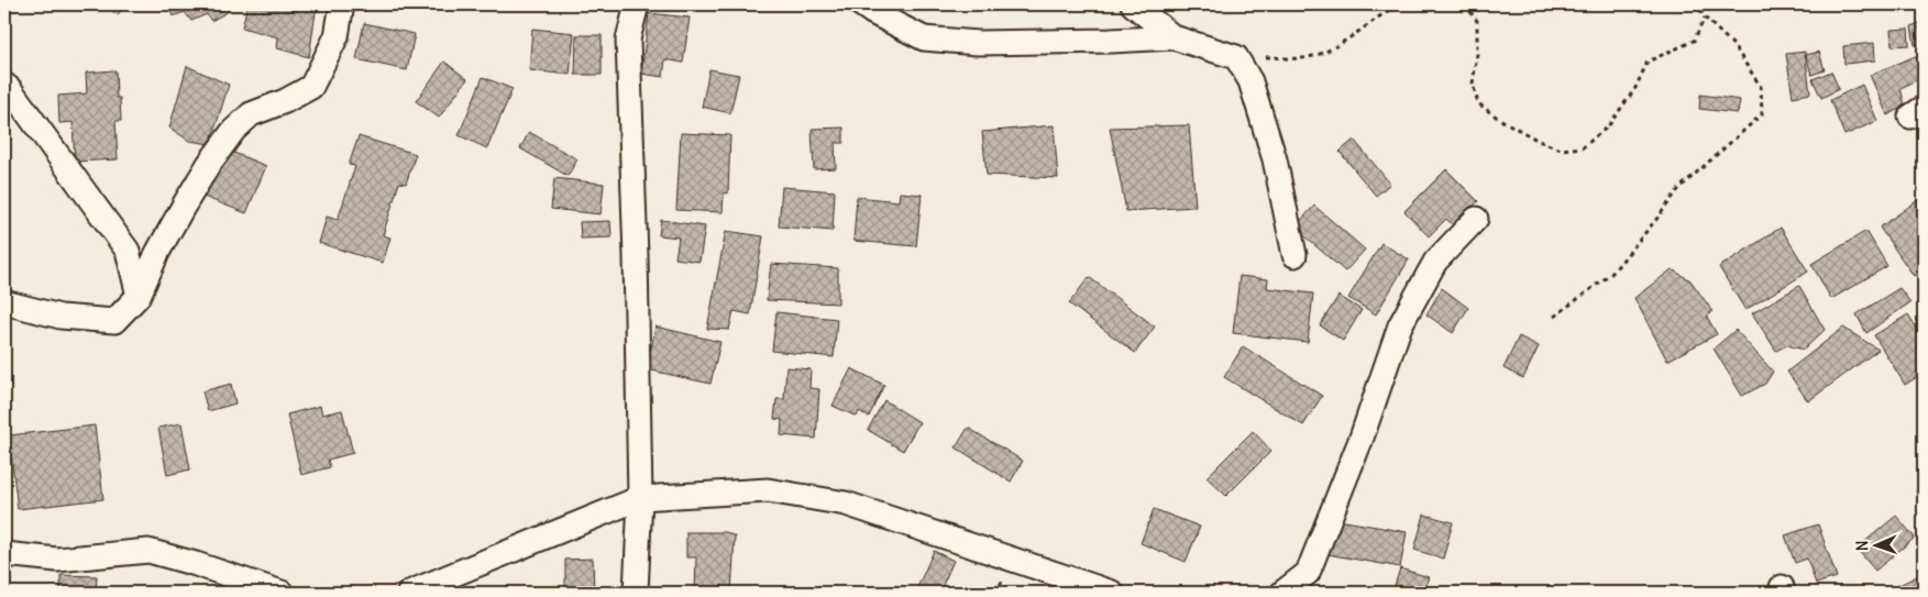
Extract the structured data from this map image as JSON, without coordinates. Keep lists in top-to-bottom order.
{
  "north": "left"
}
